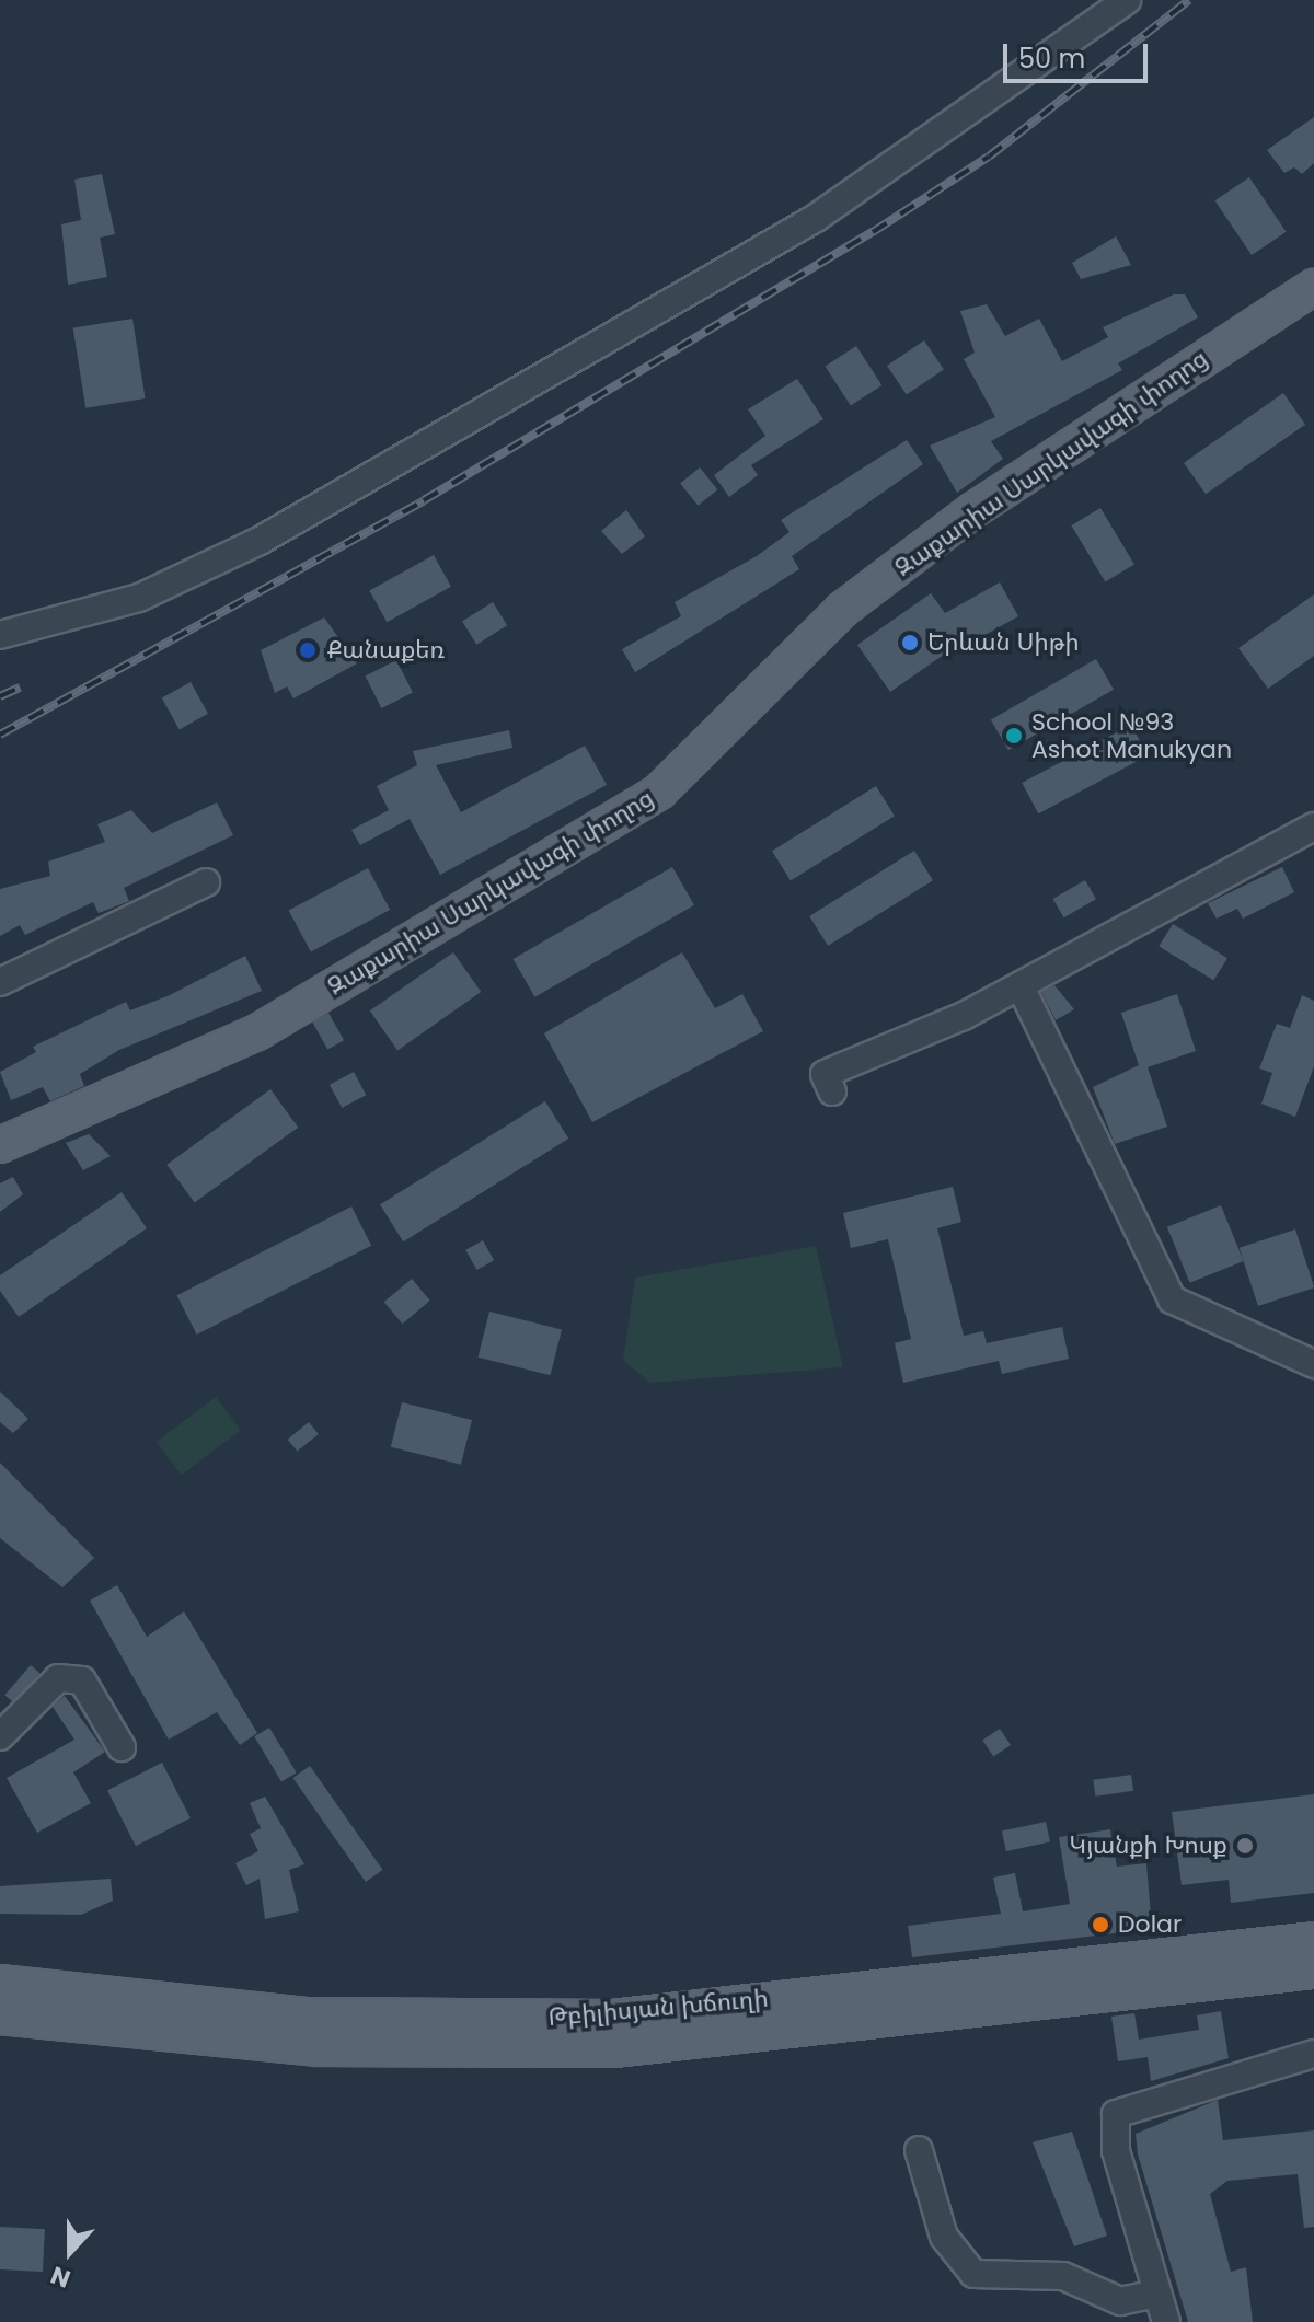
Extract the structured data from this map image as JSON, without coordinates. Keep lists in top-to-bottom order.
{
  "streets": {
    "main road": ["Զաքարիա Սարկավագի փողոց", "Թբիլիսյան խճուղի"]
  },
  "places": [
    "Երևան Սիթի",
    "Քանաքեռ",
    "School №93 Ashot Manukyan",
    "Կյանքի Խոսք",
    "Dolar"
  ],
  "scale_bar": "50 m",
  "north": "bottom"
}
